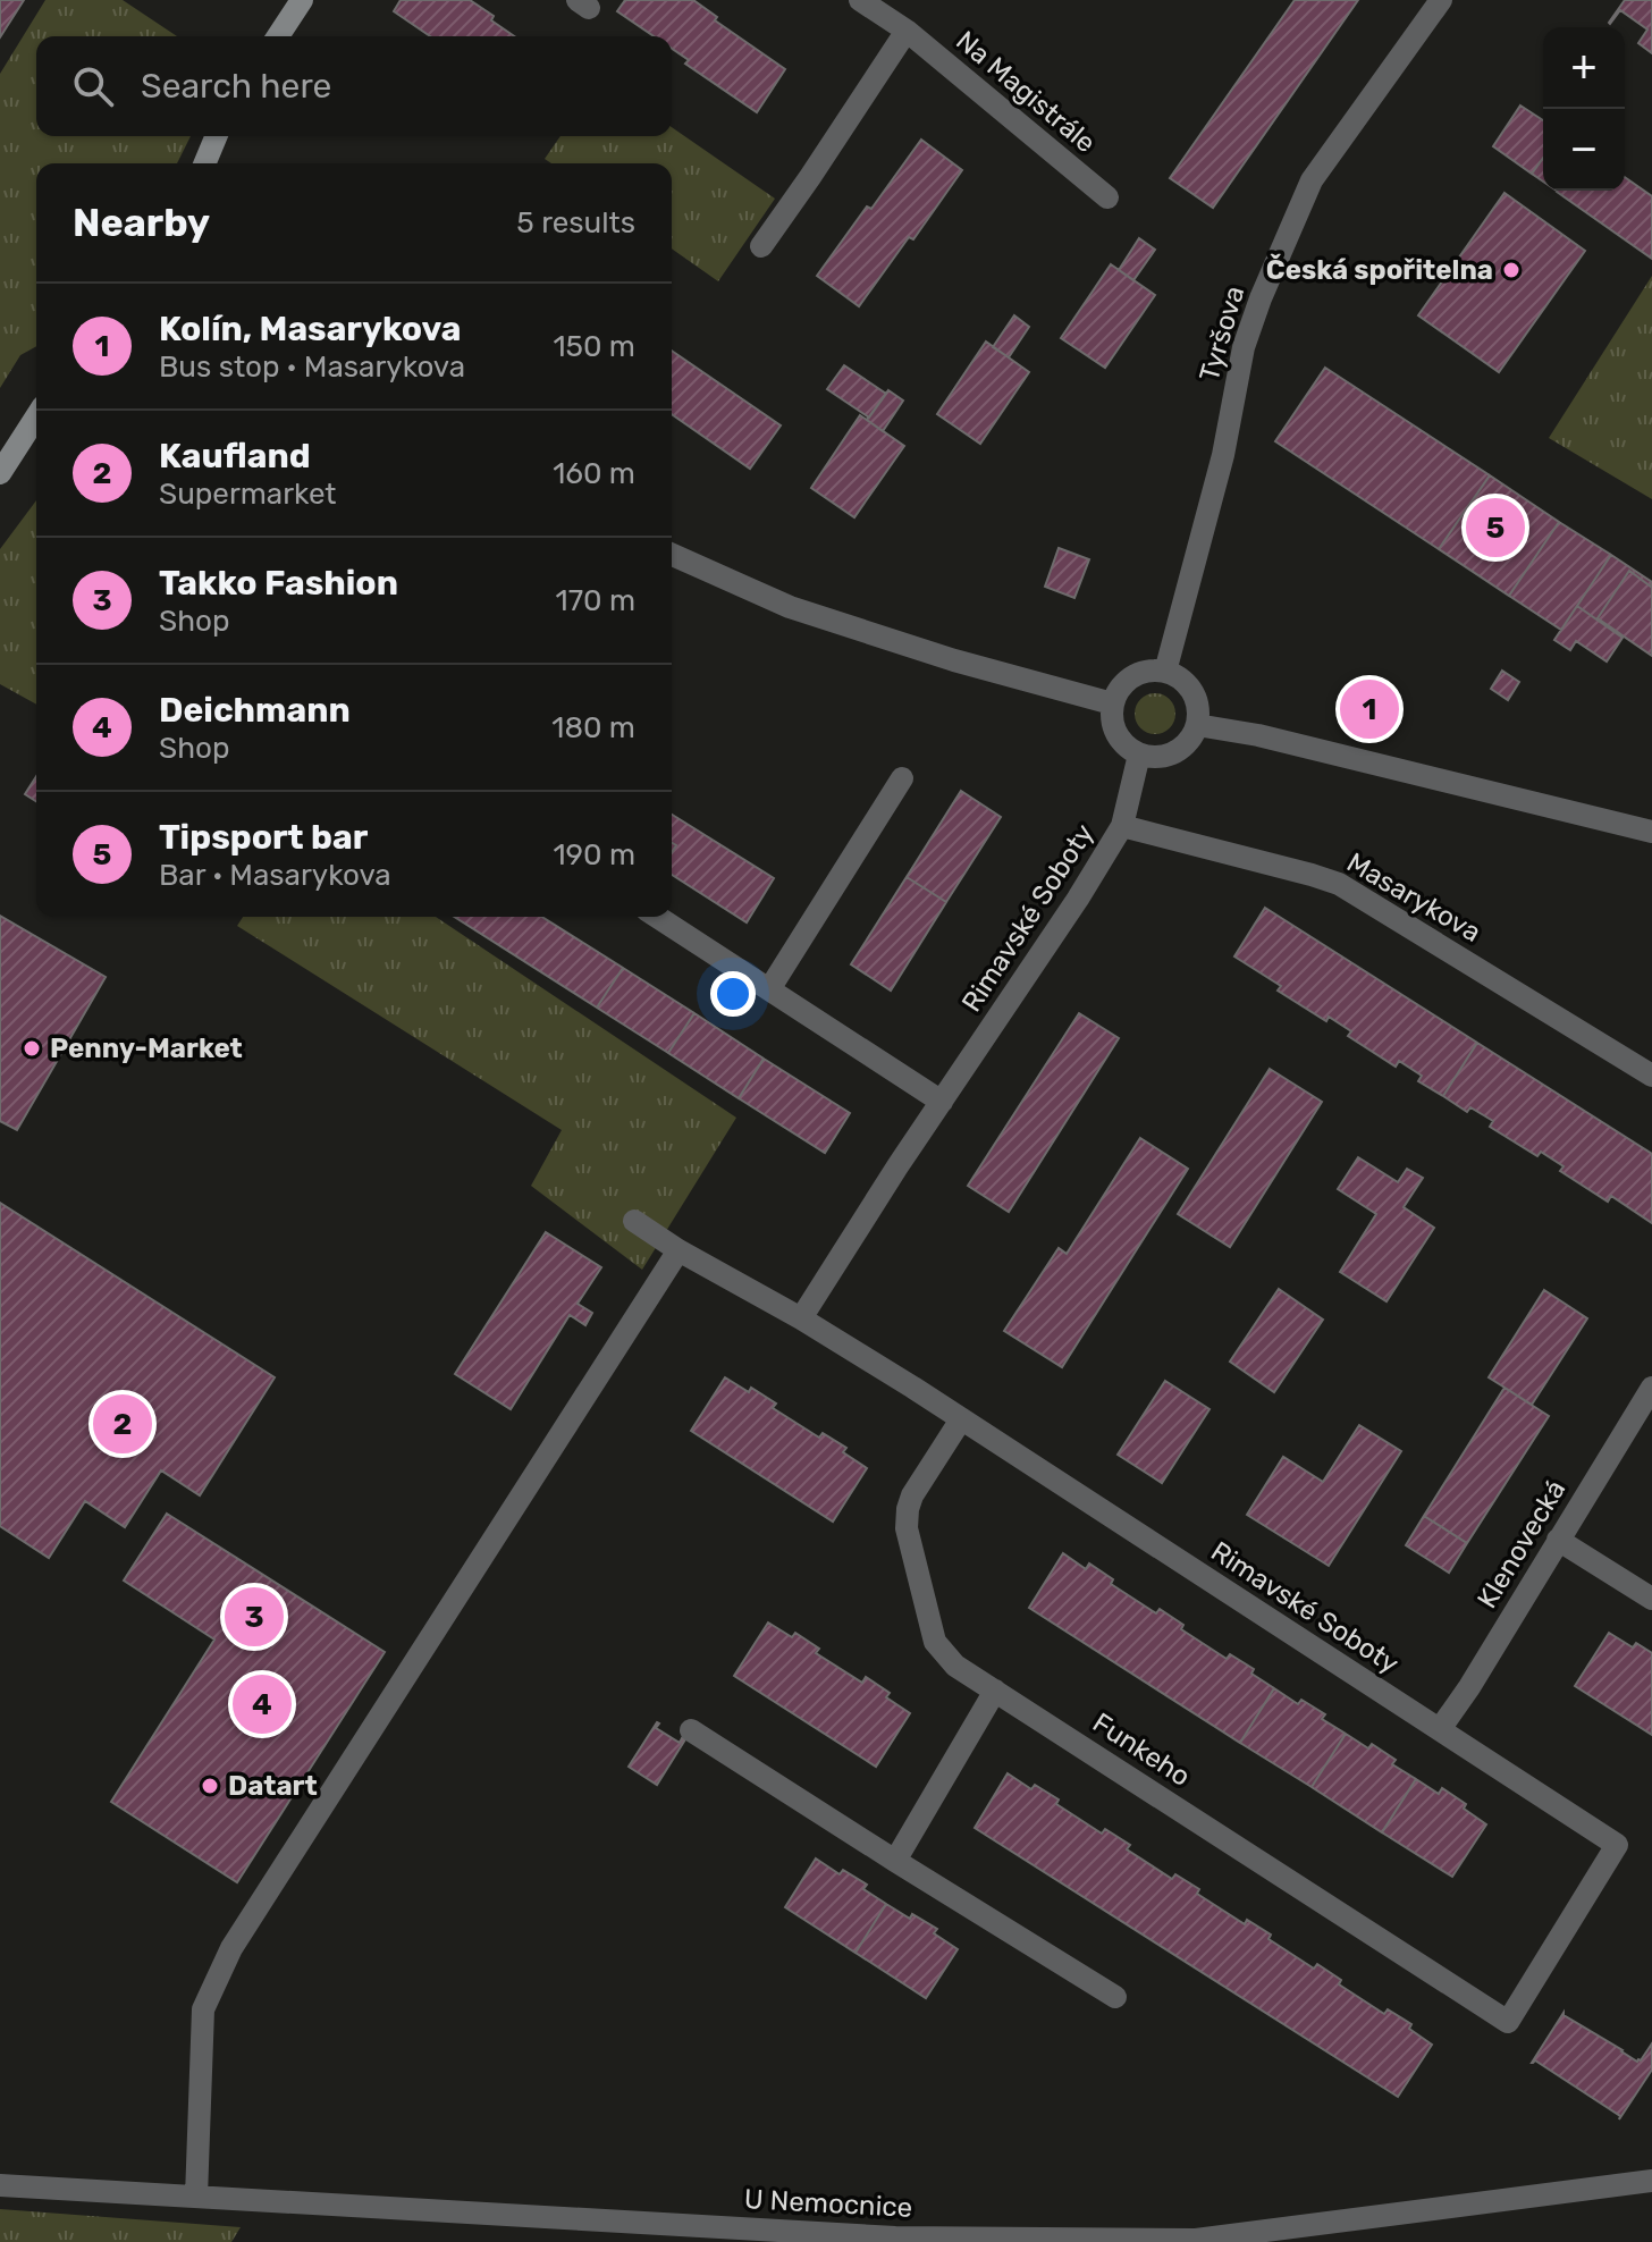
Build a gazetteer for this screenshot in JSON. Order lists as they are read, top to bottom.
{
  "streets": {
    "street": [
      "Na Magistrále",
      "Tyršova",
      "Masarykova",
      "Rimavské Soboty",
      "Klenovecká",
      "Funkeho",
      "U Nemocnice"
    ]
  },
  "crossings": [
    ["Tyršova", "Rimavské Soboty"],
    ["Masarykova", "Rimavské Soboty"],
    ["Rimavské Soboty", "Klenovecká"],
    ["Rimavské Soboty", "Funkeho"]
  ],
  "places": ["Česká spořitelna", "Penny-Market", "Datart"],
  "page": {
    "map_buttons": ["+", "−"],
    "search": "Search here",
    "heading": ["Nearby", "5 results"],
    "list": [
      {
        "mark": "1",
        "name": "Kolín, Masarykova",
        "note": "Bus stop · Masarykova",
        "value": "150 m"
      },
      {
        "mark": "2",
        "name": "Kaufland",
        "note": "Supermarket",
        "value": "160 m"
      },
      {
        "mark": "3",
        "name": "Takko Fashion",
        "note": "Shop",
        "value": "170 m"
      },
      {
        "mark": "4",
        "name": "Deichmann",
        "note": "Shop",
        "value": "180 m"
      },
      {
        "mark": "5",
        "name": "Tipsport bar",
        "note": "Bar · Masarykova",
        "value": "190 m"
      }
    ],
    "pins": [
      "5",
      "1",
      "2",
      "3",
      "4"
    ]
  }
}
